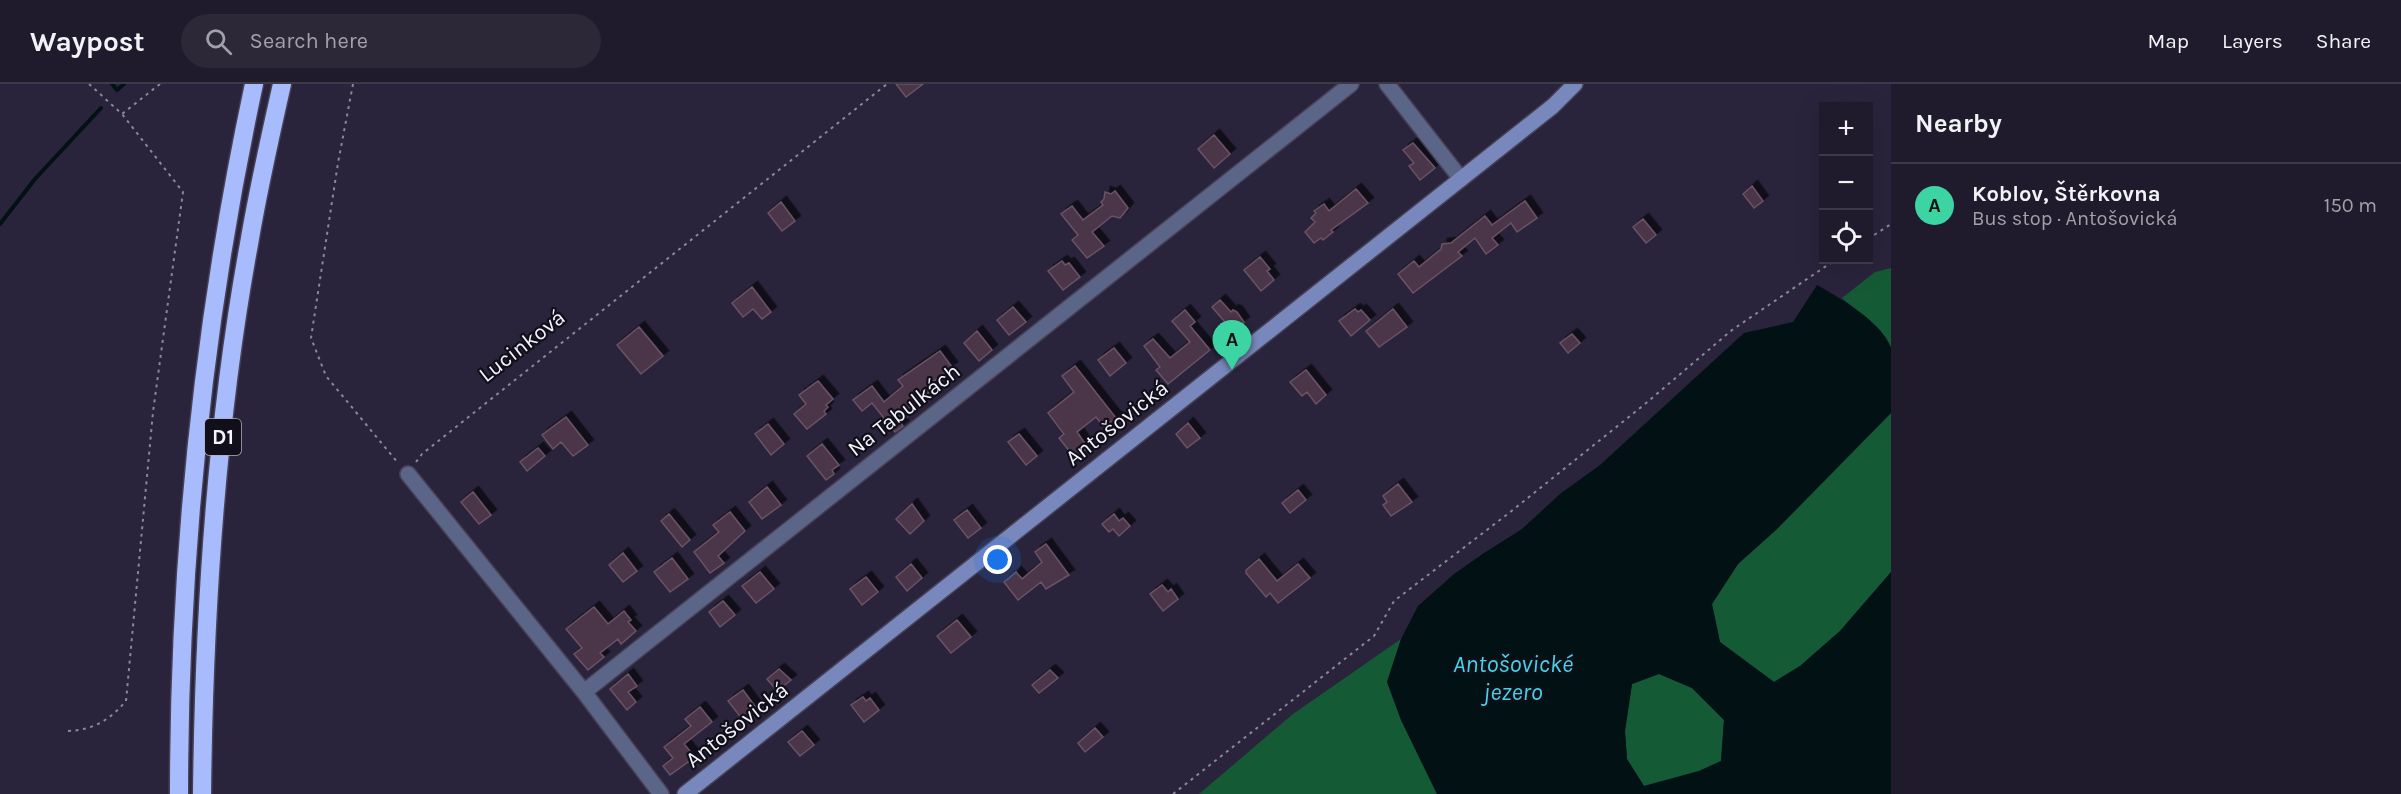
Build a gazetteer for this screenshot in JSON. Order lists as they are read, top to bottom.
{
  "streets": {
    "highway": ["D1"],
    "street": ["Na Tabulkách", "Antošovická"],
    "path": ["Lucinková"]
  },
  "water": ["Antošovické jezero"],
  "page": {
    "header": "Waypost",
    "search": "Search here",
    "nav": ["Map", "Layers", "Share"],
    "heading": "Nearby",
    "map_buttons": ["+", "−"],
    "list": [
      {
        "mark": "A",
        "name": "Koblov, Štěrkovna",
        "note": "Bus stop · Antošovická",
        "value": "150 m"
      }
    ],
    "pins": "A"
  }
}
